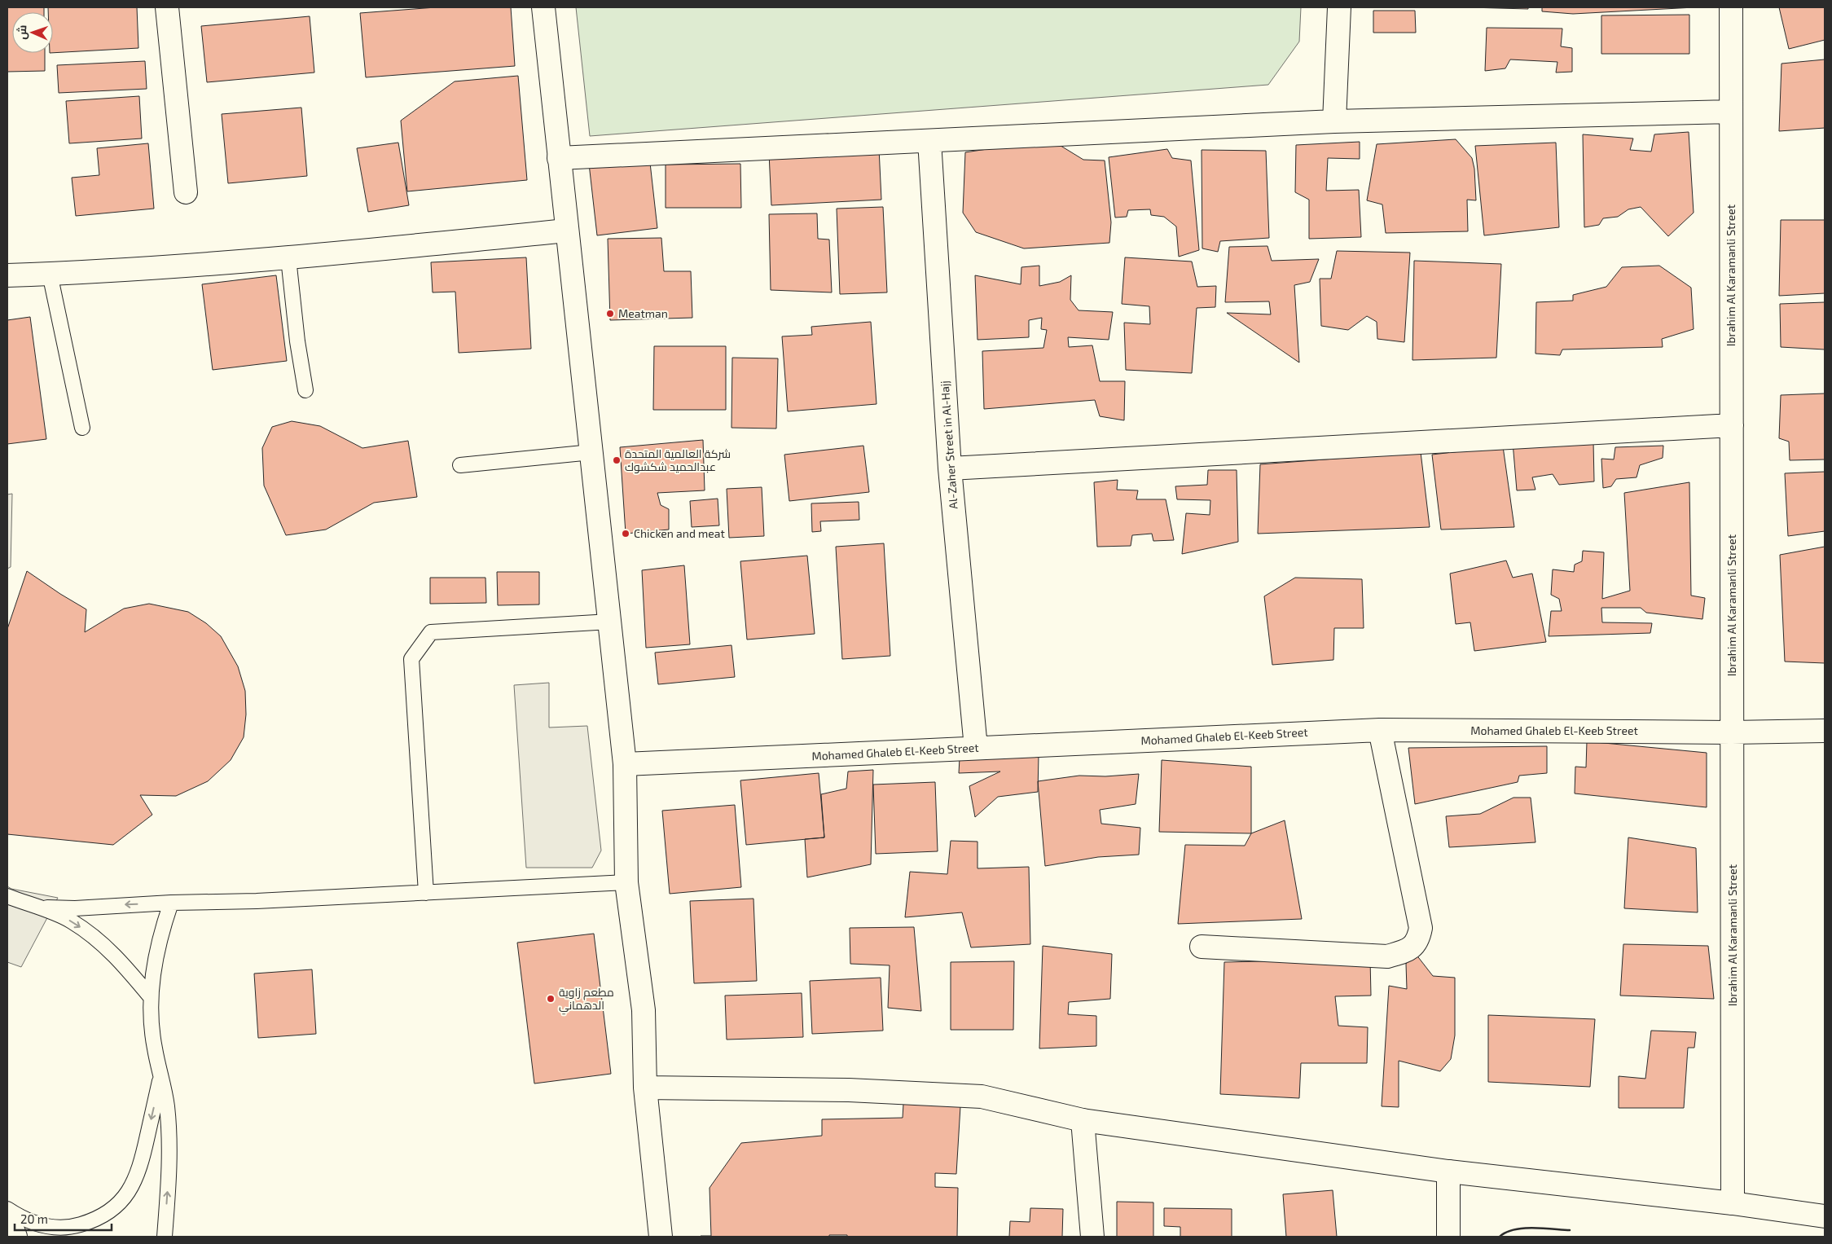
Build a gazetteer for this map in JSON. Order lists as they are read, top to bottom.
{
  "streets": {
    "street": ["Ibrahim Al Karamanli Street", "Al-Zaher Street in Al-Hajj", "Mohamed Ghaleb El-Keeb Street"]
  },
  "crossings": [
    ["Ibrahim Al Karamanli Street", "Mohamed Ghaleb El-Keeb Street"],
    ["Al-Zaher Street in Al-Hajj", "Mohamed Ghaleb El-Keeb Street"]
  ],
  "places": [
    "Meatman",
    "شركة العالمية المتحدة عبدالحميد شكشوك",
    "Chicken and meat",
    "مطعم زاوية الدهماني"
  ],
  "scale_bar": "20 m",
  "north": "left"
}
